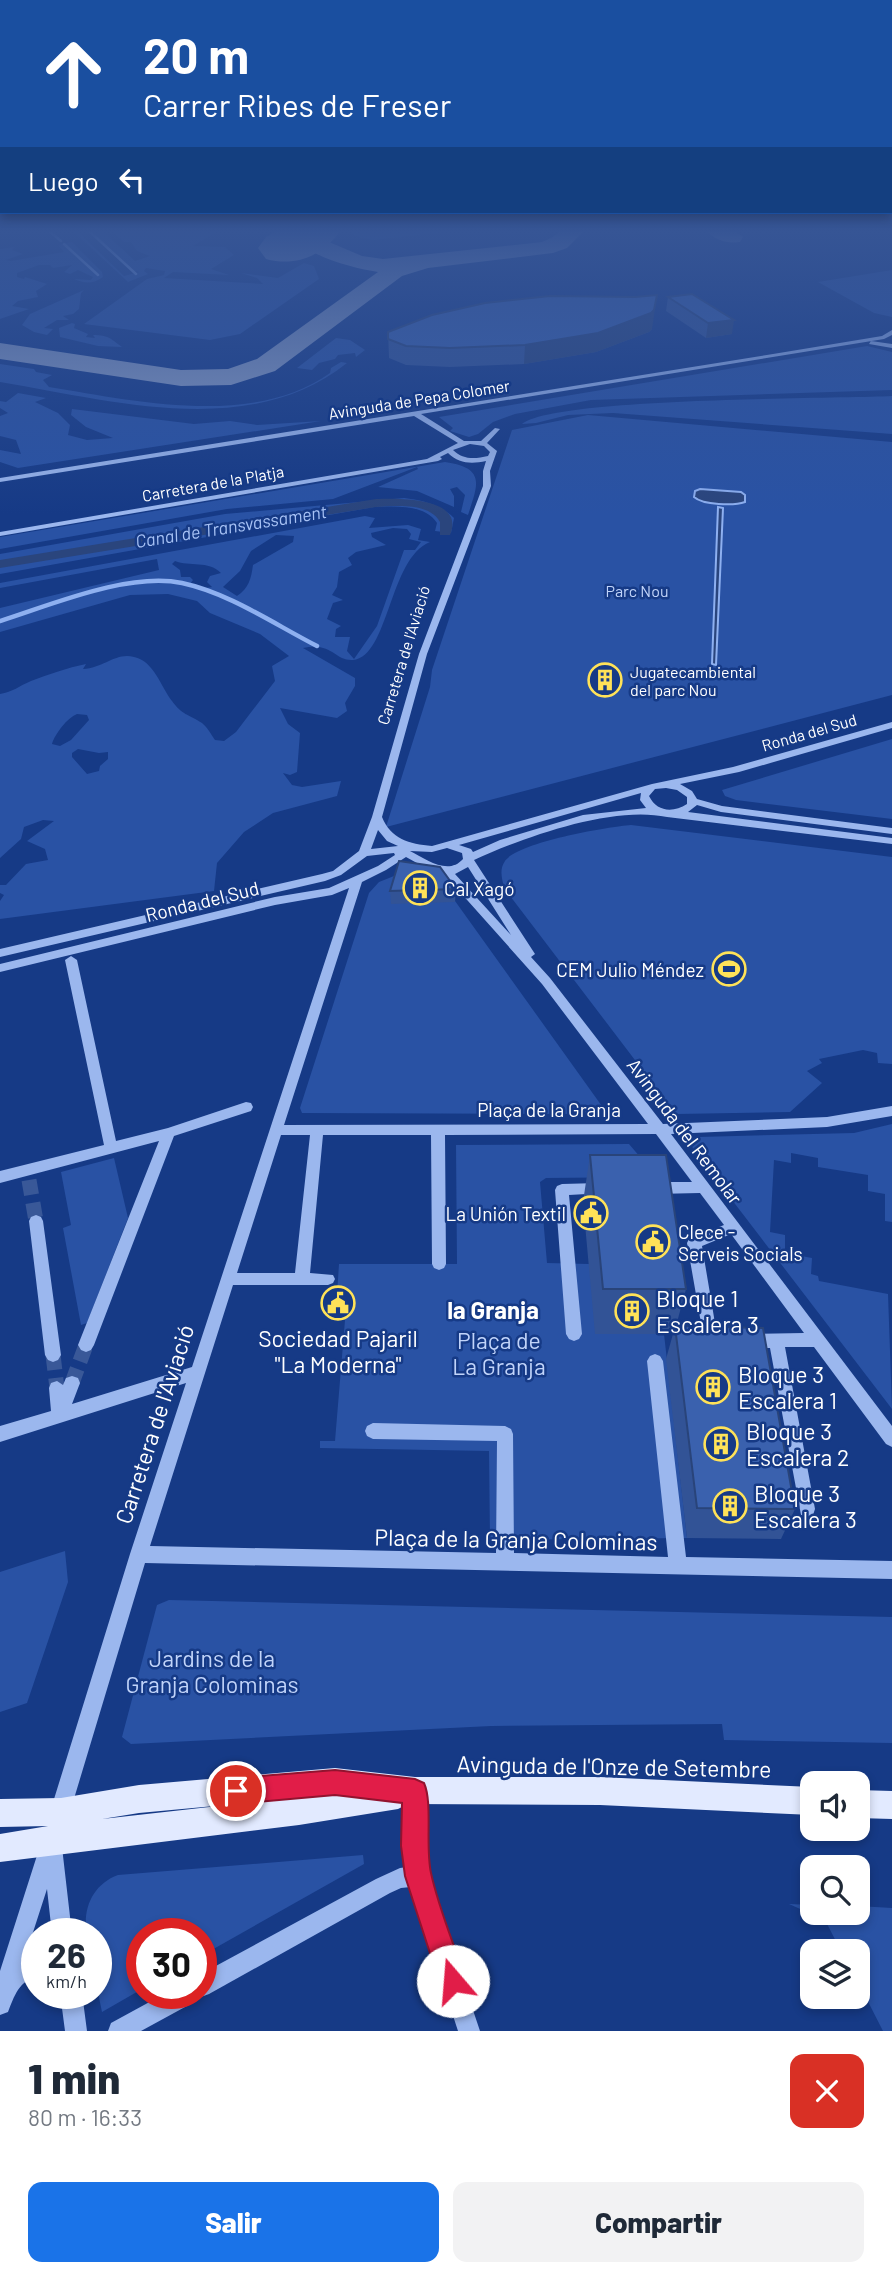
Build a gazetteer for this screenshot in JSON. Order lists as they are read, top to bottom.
{
  "streets": {
    "main road": ["Avinguda de l'Onze de Setembre"],
    "street": [
      "Avinguda de Pepa Colomer",
      "Carretera de la Platja",
      "Carretera de l'Aviació",
      "Ronda del Sud",
      "Plaça de la Granja",
      "Avinguda del Remolar",
      "Plaça de la Granja Colominas"
    ]
  },
  "crossings": [
    ["Carretera de la Platja", "Carretera de l'Aviació"],
    ["Carretera de l'Aviació", "Ronda del Sud"],
    ["Carretera de l'Aviació", "Plaça de la Granja"],
    ["Carretera de l'Aviació", "Plaça de la Granja Colominas"],
    ["Carretera de l'Aviació", "Avinguda de l'Onze de Setembre"],
    ["Plaça de la Granja", "Avinguda del Remolar"]
  ],
  "districts": ["la Granja"],
  "water": ["Canal de Transvassament"],
  "parks": ["Parc Nou", "Plaça de La Granja", "Jardins de la Granja Colominas"],
  "places": {
    "building": [
      "Jugatecambiental del parc Nou",
      "Cal Xagó",
      "Bloque 1 Escalera 3",
      "Bloque 3 Escalera 1",
      "Bloque 3 Escalera 2",
      "Bloque 3 Escalera 3"
    ],
    "sports": ["CEM Julio Méndez"],
    "public building": ["La Unión Textil", "Clece - Serveis Socials", "Sociedad Pajaril \"La Moderna\""]
  },
  "page": {
    "turn": ["20 m", "Carrer Ribes de Freser"],
    "then": "Luego",
    "speed": "26 km/h",
    "limit": "30",
    "heading": ["1 min", "80 m · 16:33"],
    "buttons": ["Salir", "Compartir"]
  }
}
